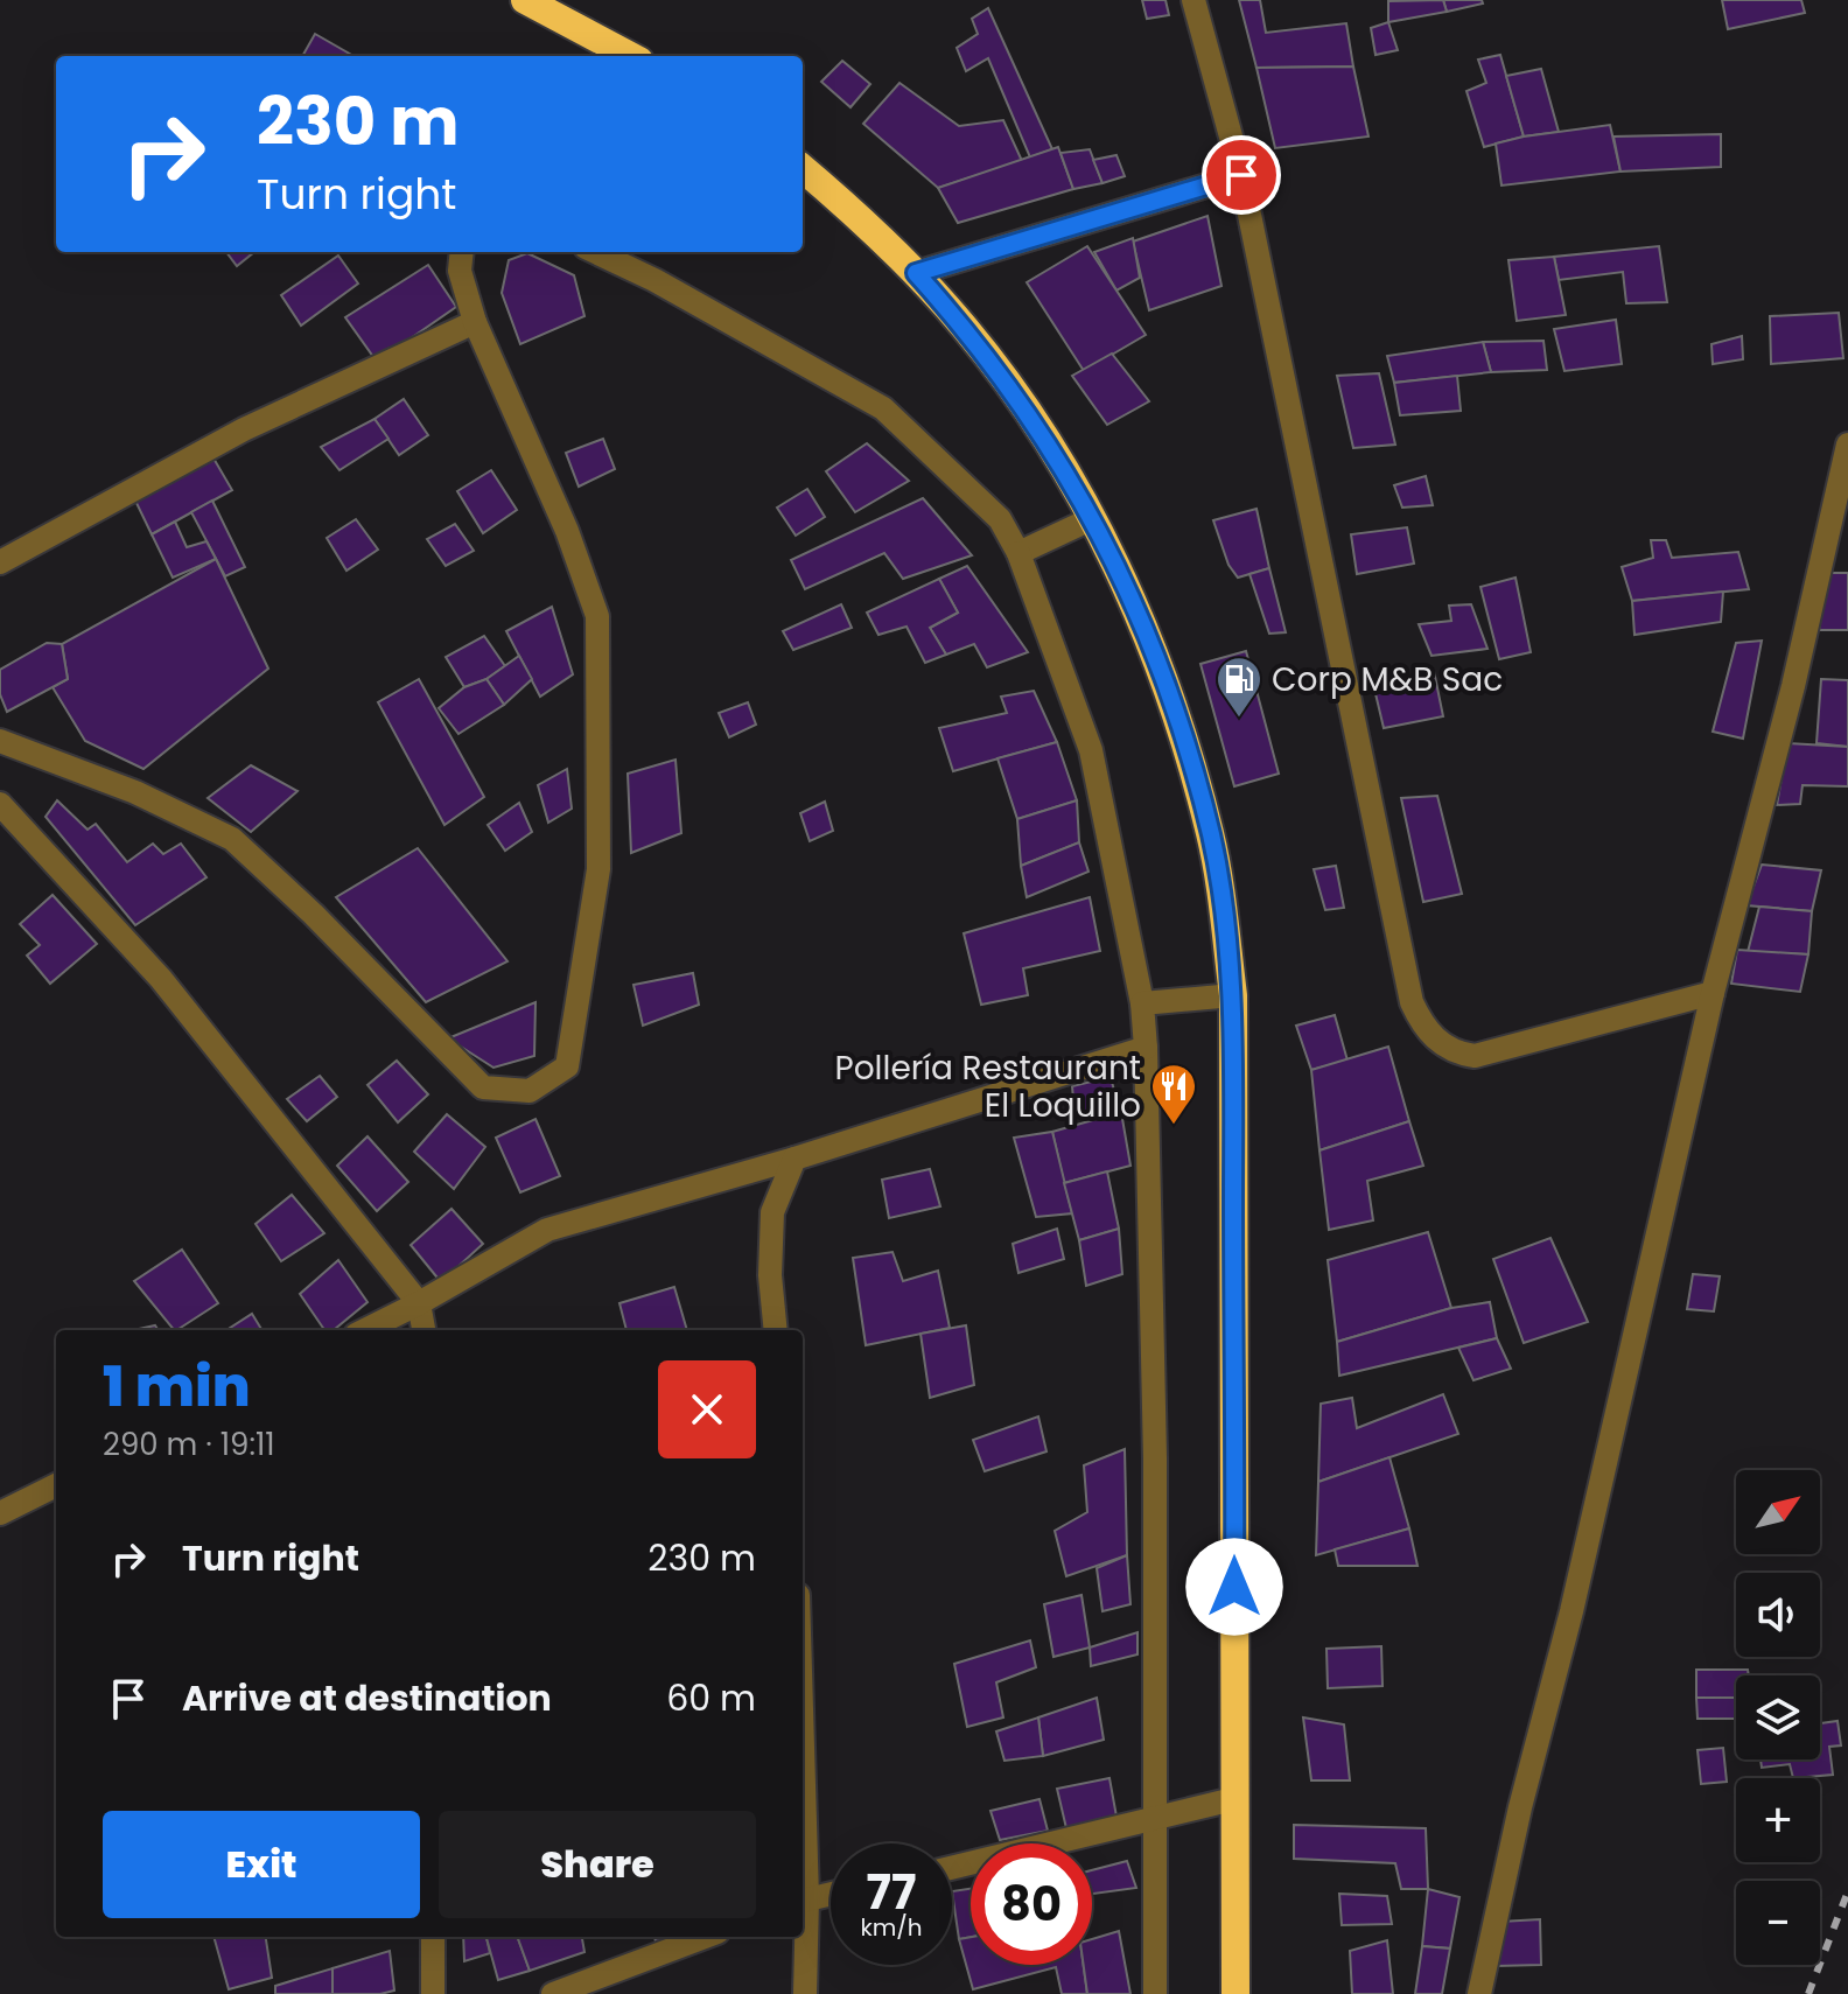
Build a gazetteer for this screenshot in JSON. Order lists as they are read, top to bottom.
{
  "places": {
    "fuel station": ["Corp M&B Sac"],
    "restaurant": ["Pollería Restaurant El Loquillo"]
  },
  "north": "top right",
  "page": {
    "turn": ["230 m", "Turn right"],
    "heading": ["1 min", "290 m · 19:11"],
    "map_buttons": ["+", "−"],
    "list": [
      {
        "name": "Turn right",
        "value": "230 m"
      },
      {
        "name": "Arrive at destination",
        "value": "60 m"
      }
    ],
    "buttons": ["Exit", "Share"],
    "speed": "77 km/h",
    "limit": "80"
  }
}
